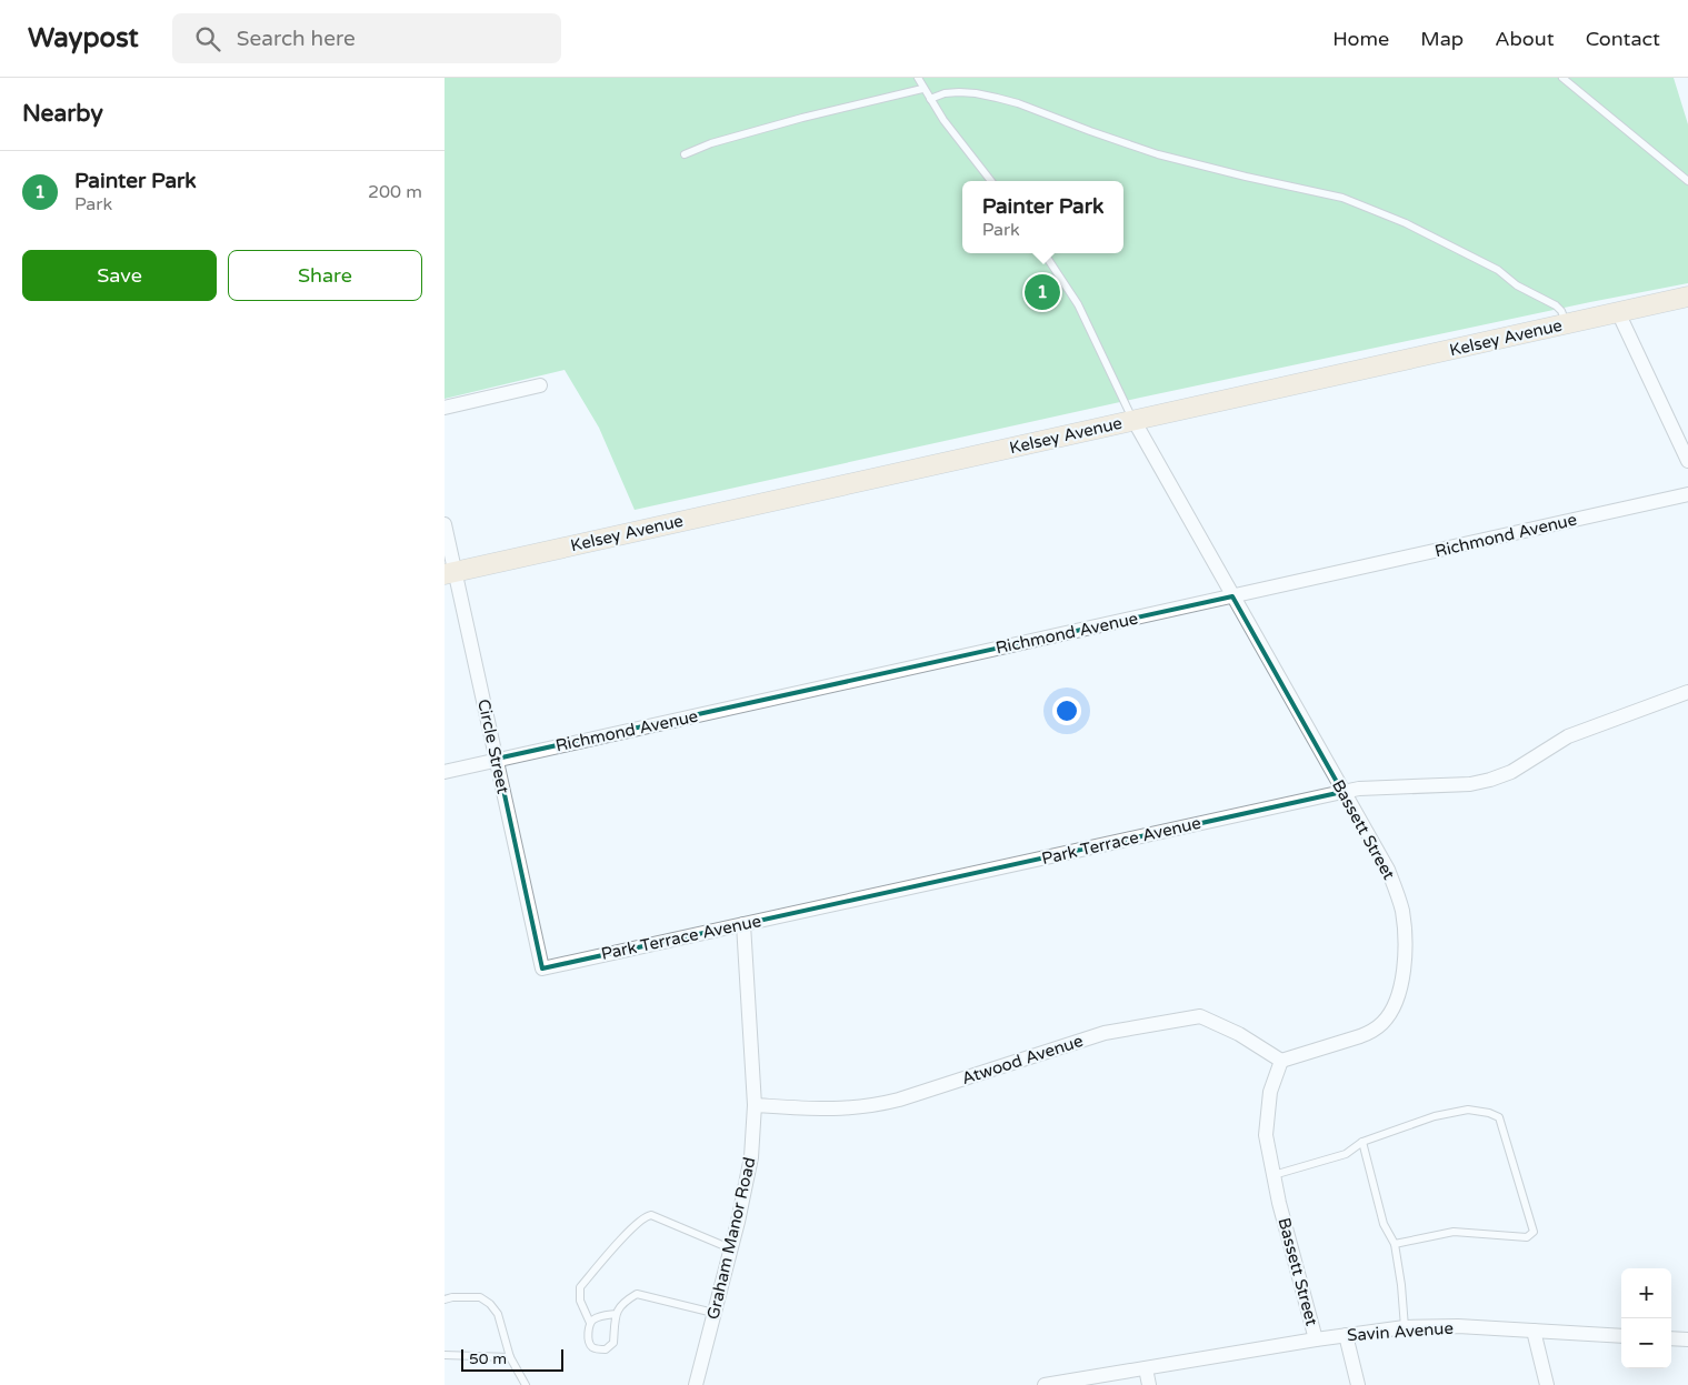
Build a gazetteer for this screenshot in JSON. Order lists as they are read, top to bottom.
{
  "streets": {
    "street": [
      "Kelsey Avenue",
      "Richmond Avenue",
      "Circle Street",
      "Bassett Street",
      "Park Terrace Avenue",
      "Atwood Avenue",
      "Graham Manor Road",
      "Savin Avenue"
    ]
  },
  "crossings": [
    ["Kelsey Avenue", "Circle Street"],
    ["Kelsey Avenue", "Bassett Street"],
    ["Richmond Avenue", "Circle Street"],
    ["Richmond Avenue", "Bassett Street"],
    ["Circle Street", "Park Terrace Avenue"],
    ["Bassett Street", "Park Terrace Avenue"],
    ["Bassett Street", "Atwood Avenue"],
    ["Bassett Street", "Savin Avenue"],
    ["Park Terrace Avenue", "Graham Manor Road"],
    ["Atwood Avenue", "Graham Manor Road"]
  ],
  "scale_bar": "50 m",
  "page": {
    "header": "Waypost",
    "search": "Search here",
    "nav": [
      "Home",
      "Map",
      "About",
      "Contact"
    ],
    "heading": "Nearby",
    "list": [
      {
        "mark": "1",
        "name": "Painter Park",
        "note": "Park",
        "value": "200 m"
      }
    ],
    "popup": ["Painter Park", "Park"],
    "buttons": ["Save", "Share"],
    "pins": "1",
    "map_buttons": ["+", "−"],
    "scale": "50 m"
  }
}
